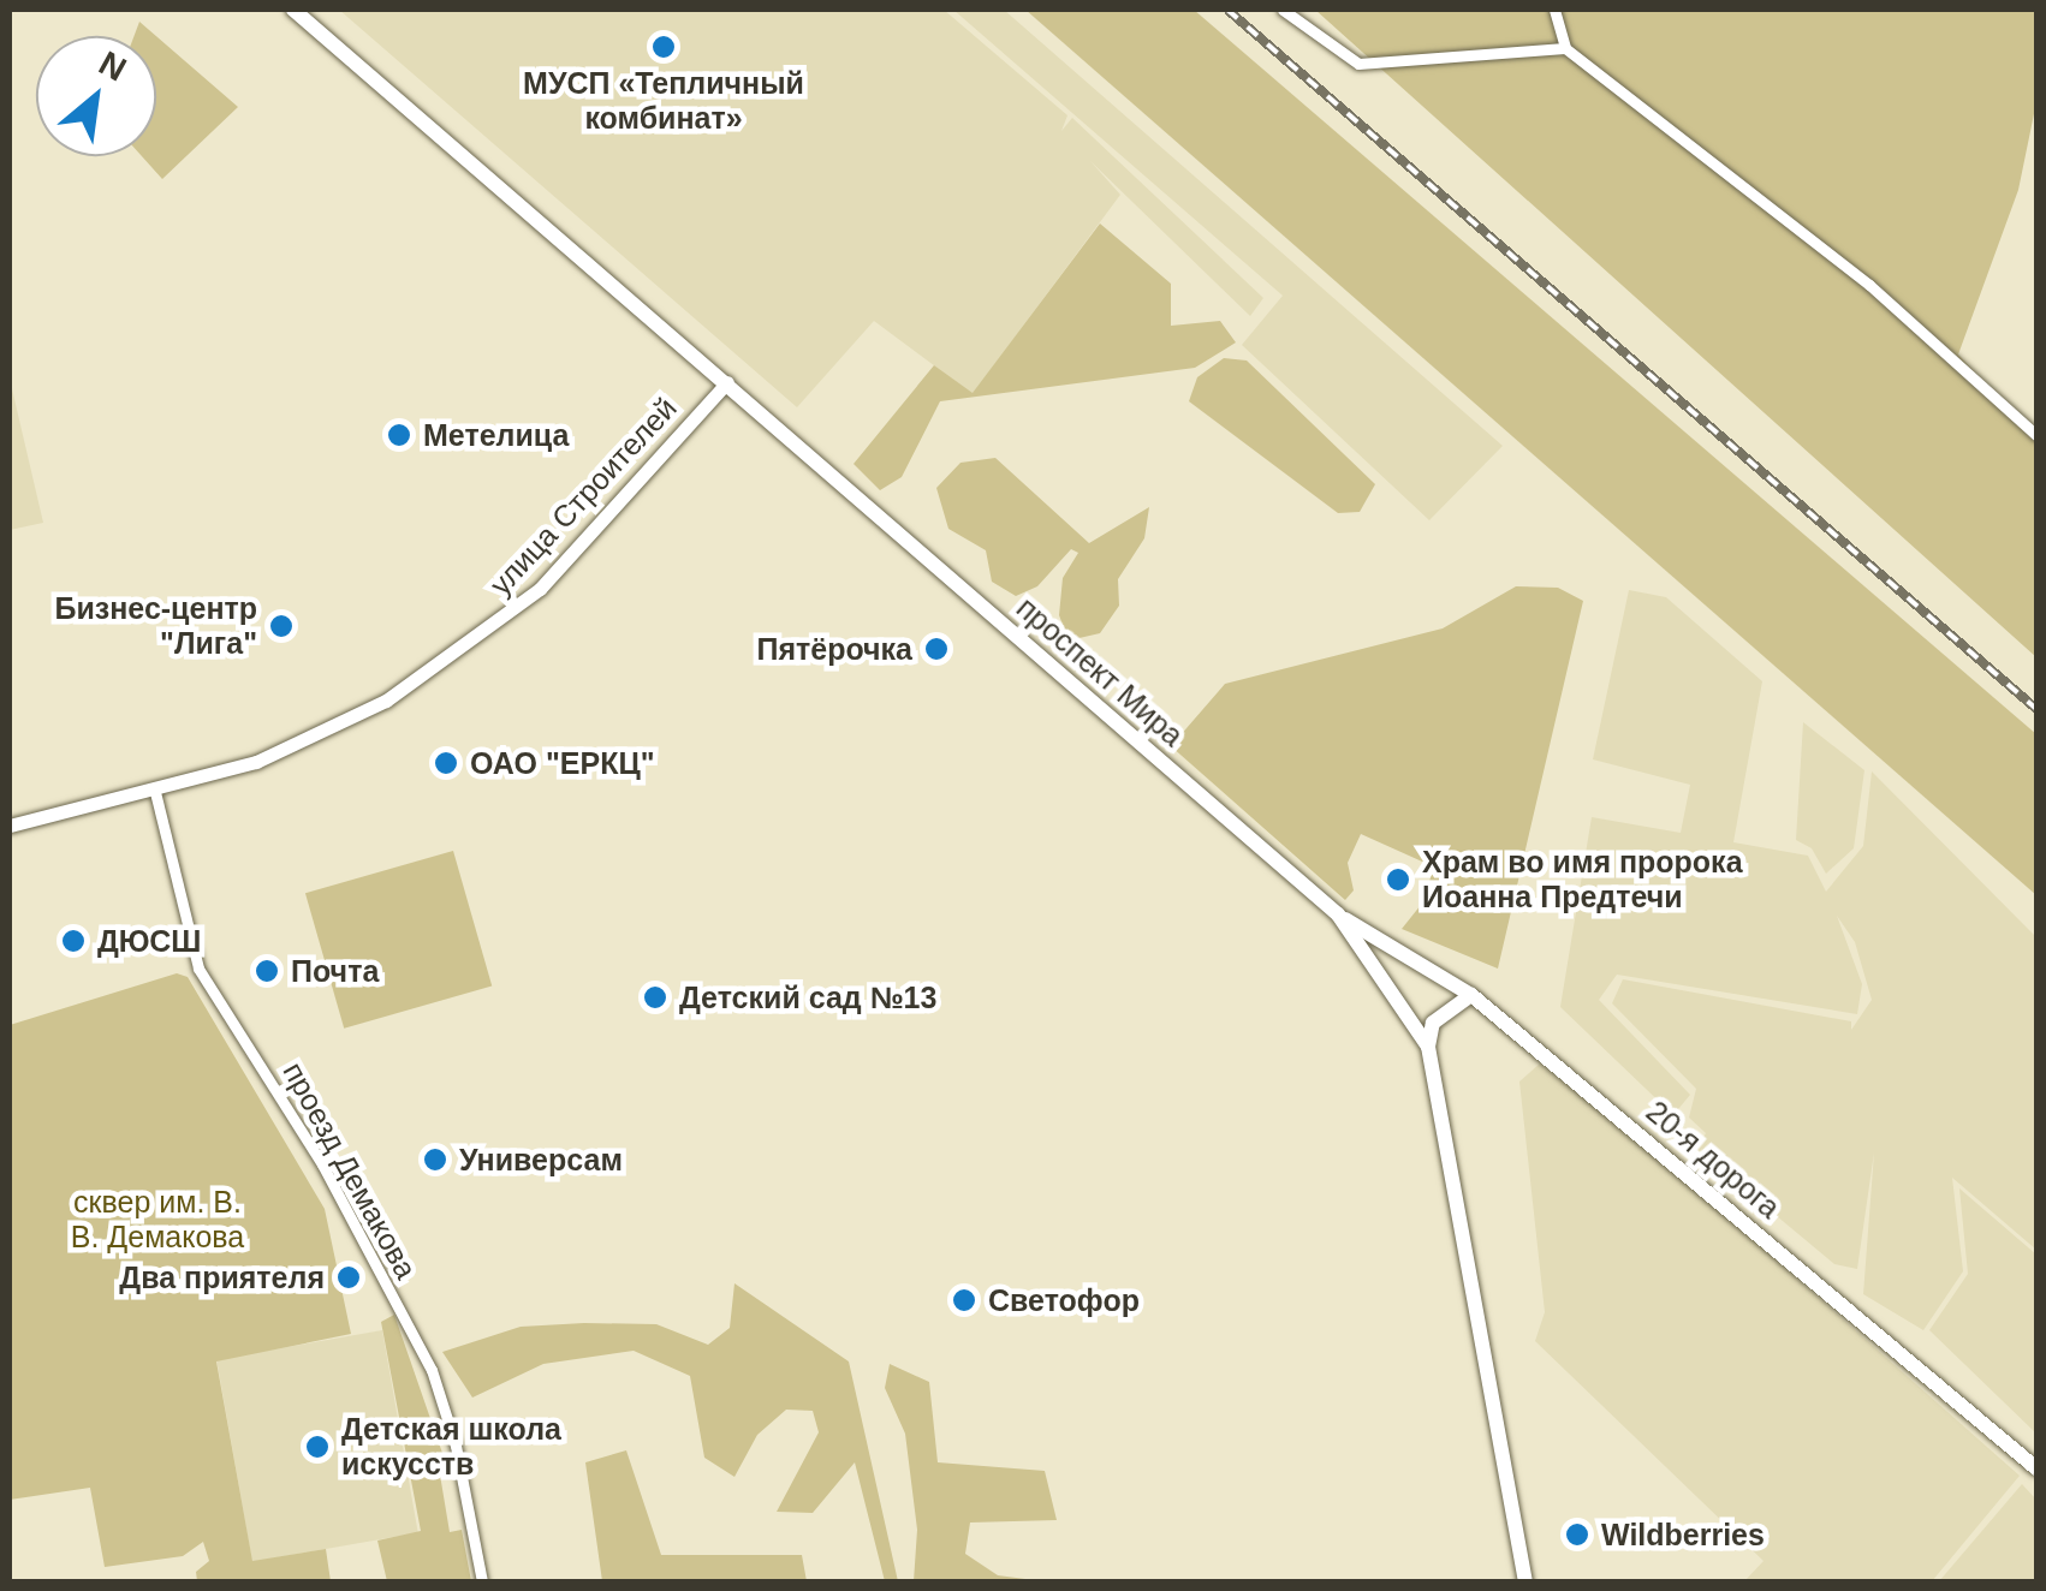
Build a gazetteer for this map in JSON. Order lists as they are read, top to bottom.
{
  "streets": {
    "main road": ["проспект Мира", "20-я дорога"],
    "street": ["улица Строителей", "проезд Демакова"]
  },
  "crossings": [
    ["улица Строителей", "проспект Мира"],
    ["улица Строителей", "проезд Демакова"],
    ["проспект Мира", "20-я дорога"]
  ],
  "parks": ["сквер им. В. В. Демакова"],
  "places": [
    "МУСП «Тепличный комбинат»",
    "Метелица",
    "Бизнес-центр \"Лига\"",
    "Пятёрочка",
    "ОАО \"ЕРКЦ\"",
    "Храм во имя пророка Иоанна Предтечи",
    "ДЮСШ",
    "Почта",
    "Детский сад №13",
    "Универсам",
    "Два приятеля",
    "Светофор",
    "Детская школа искусств",
    "Wildberries"
  ],
  "north": "top right"
}
